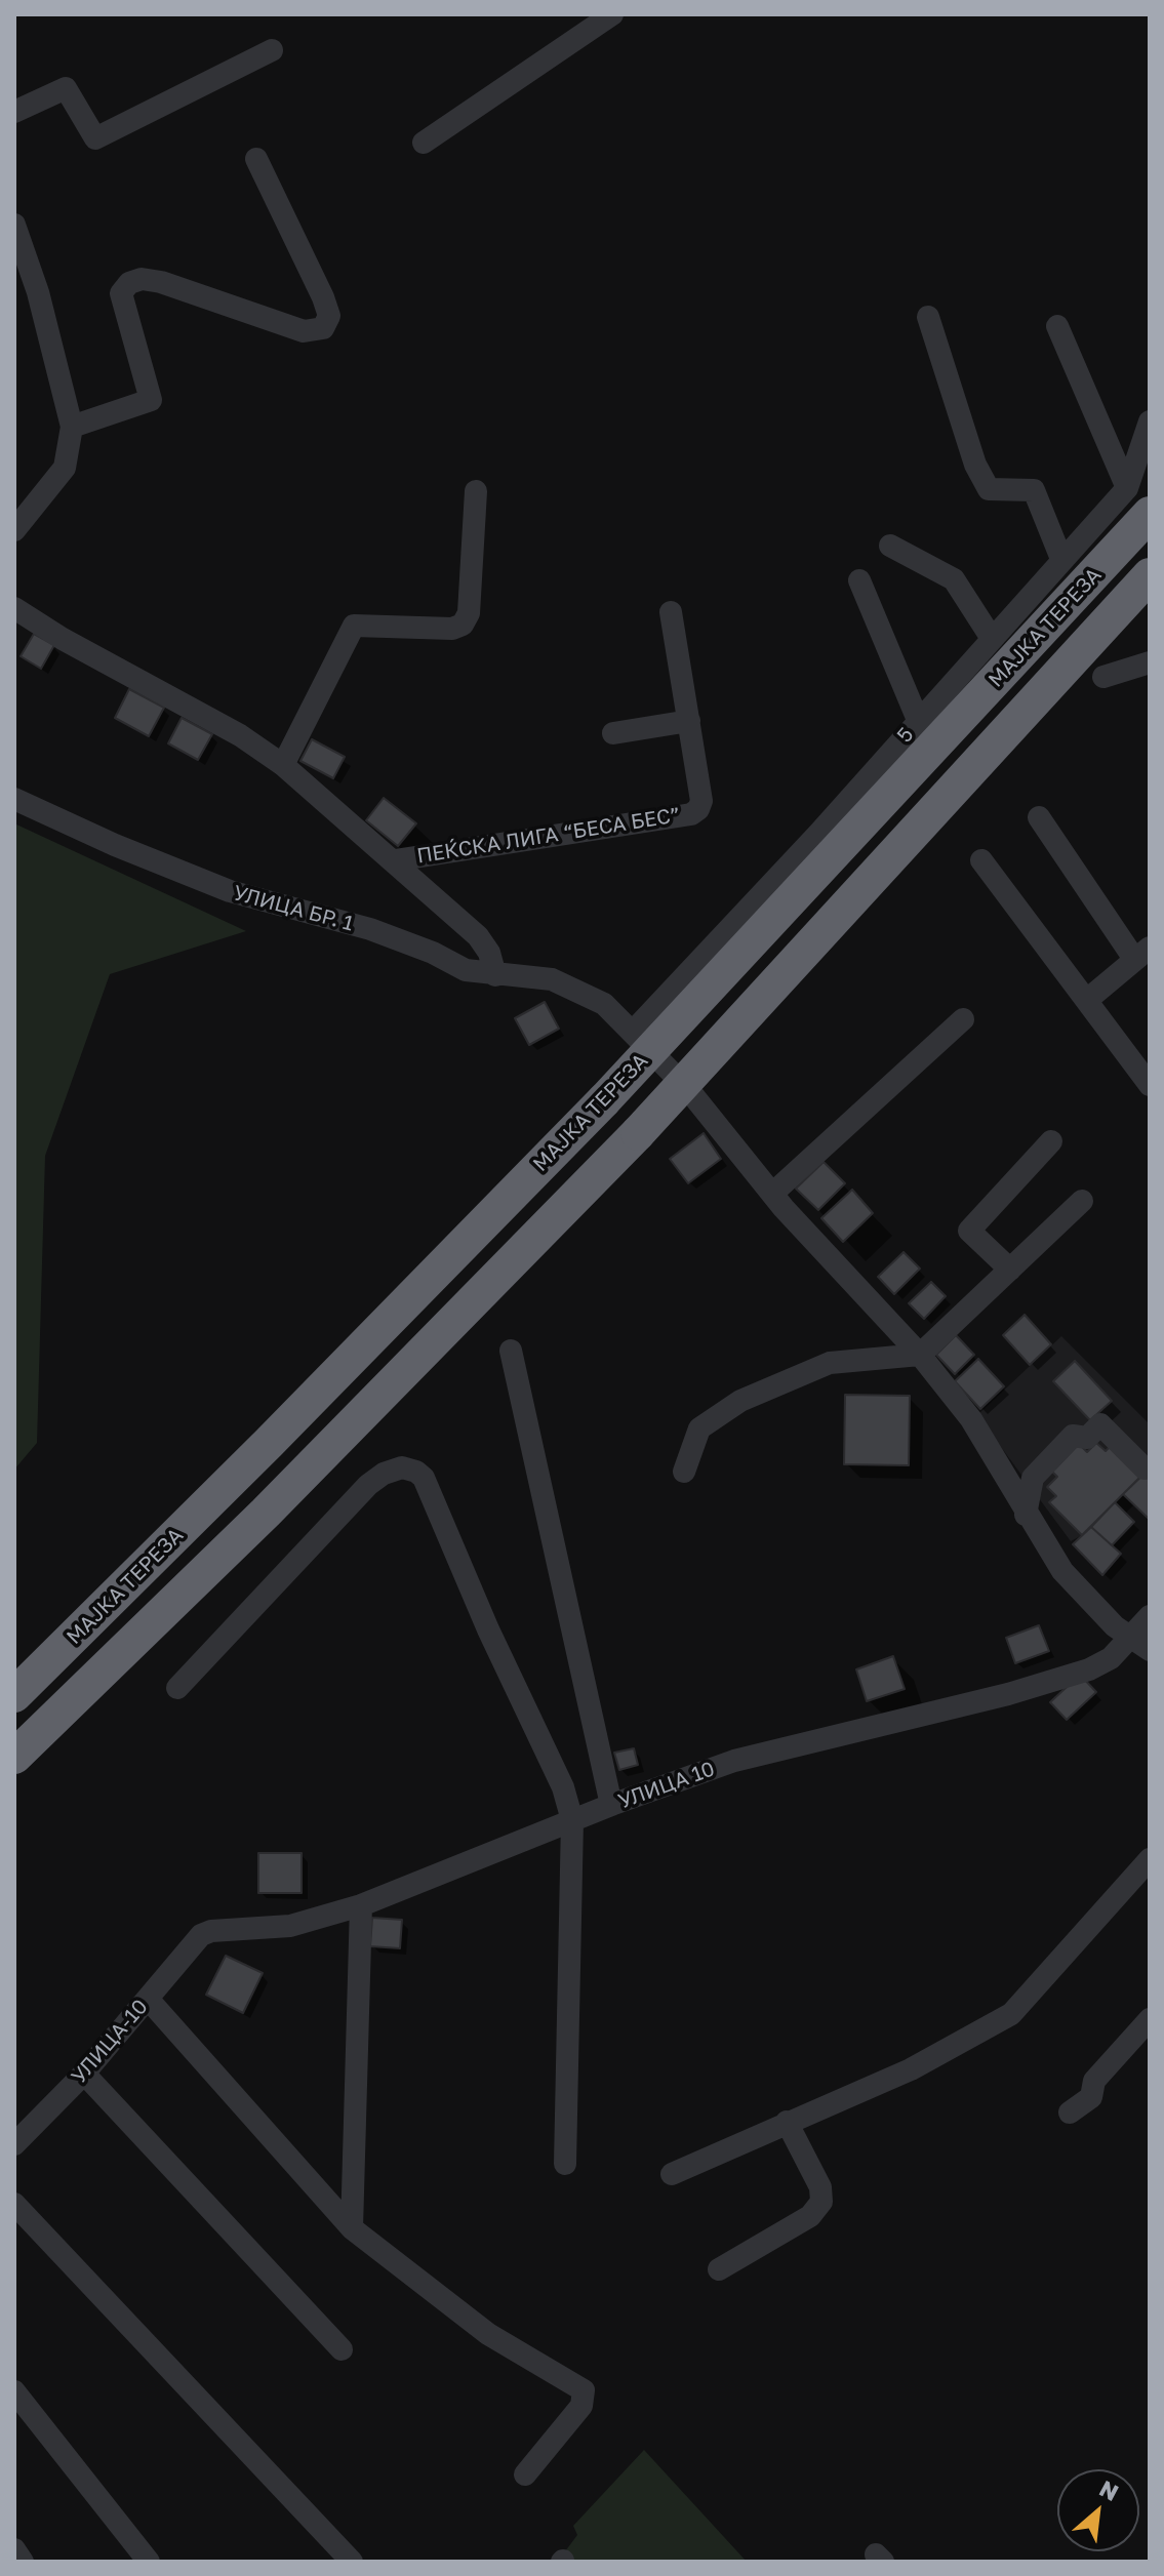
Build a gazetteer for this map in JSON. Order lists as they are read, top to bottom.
{
  "streets": {
    "highway": ["МАЈКА ТЕРЕЗА"],
    "street": [
      "5",
      "ПЕЌСКА ЛИГА “БЕСА БЕС”",
      "УЛИЦА БР. 1",
      "УЛИЦА 10",
      "УЛИЦА-10"
    ]
  },
  "crossings": [
    ["МАЈКА ТЕРЕЗА", "5"],
    ["5", "УЛИЦА БР. 1"],
    ["ПЕЌСКА ЛИГА “БЕСА БЕС”", "УЛИЦА БР. 1"],
    ["УЛИЦА БР. 1", "УЛИЦА 10"],
    ["УЛИЦА 10", "УЛИЦА-10"]
  ],
  "north": "top right"
}
